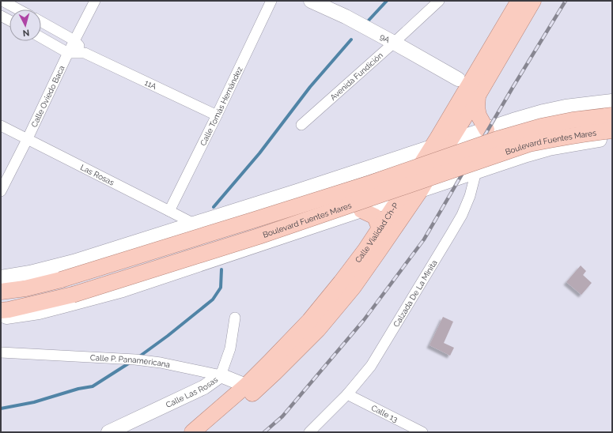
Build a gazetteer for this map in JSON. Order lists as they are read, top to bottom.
{
  "streets": {
    "main road": ["Boulevard Fuentes Mares", "Calle Vialidad Ch-P"],
    "street": [
      "9A",
      "Avenida Fundición",
      "11A",
      "Calle Oviedo Baca",
      "Calle Tomás Hernández",
      "Las Rosas",
      "Calzada De La Minita",
      "Calle P. Panamericana",
      "Calle Las Rosas",
      "Calle 13"
    ]
  },
  "crossings": [
    ["9A", "Avenida Fundición"],
    ["11A", "Calle Oviedo Baca"],
    ["11A", "Calle Tomás Hernández"],
    ["Calle Oviedo Baca", "Las Rosas"],
    ["Calle Tomás Hernández", "Las Rosas"],
    ["Calle Vialidad Ch-P", "Calle P. Panamericana"],
    ["Calzada De La Minita", "Calle 13"],
    ["Calle P. Panamericana", "Calle Las Rosas"]
  ],
  "north": "bottom"
}
